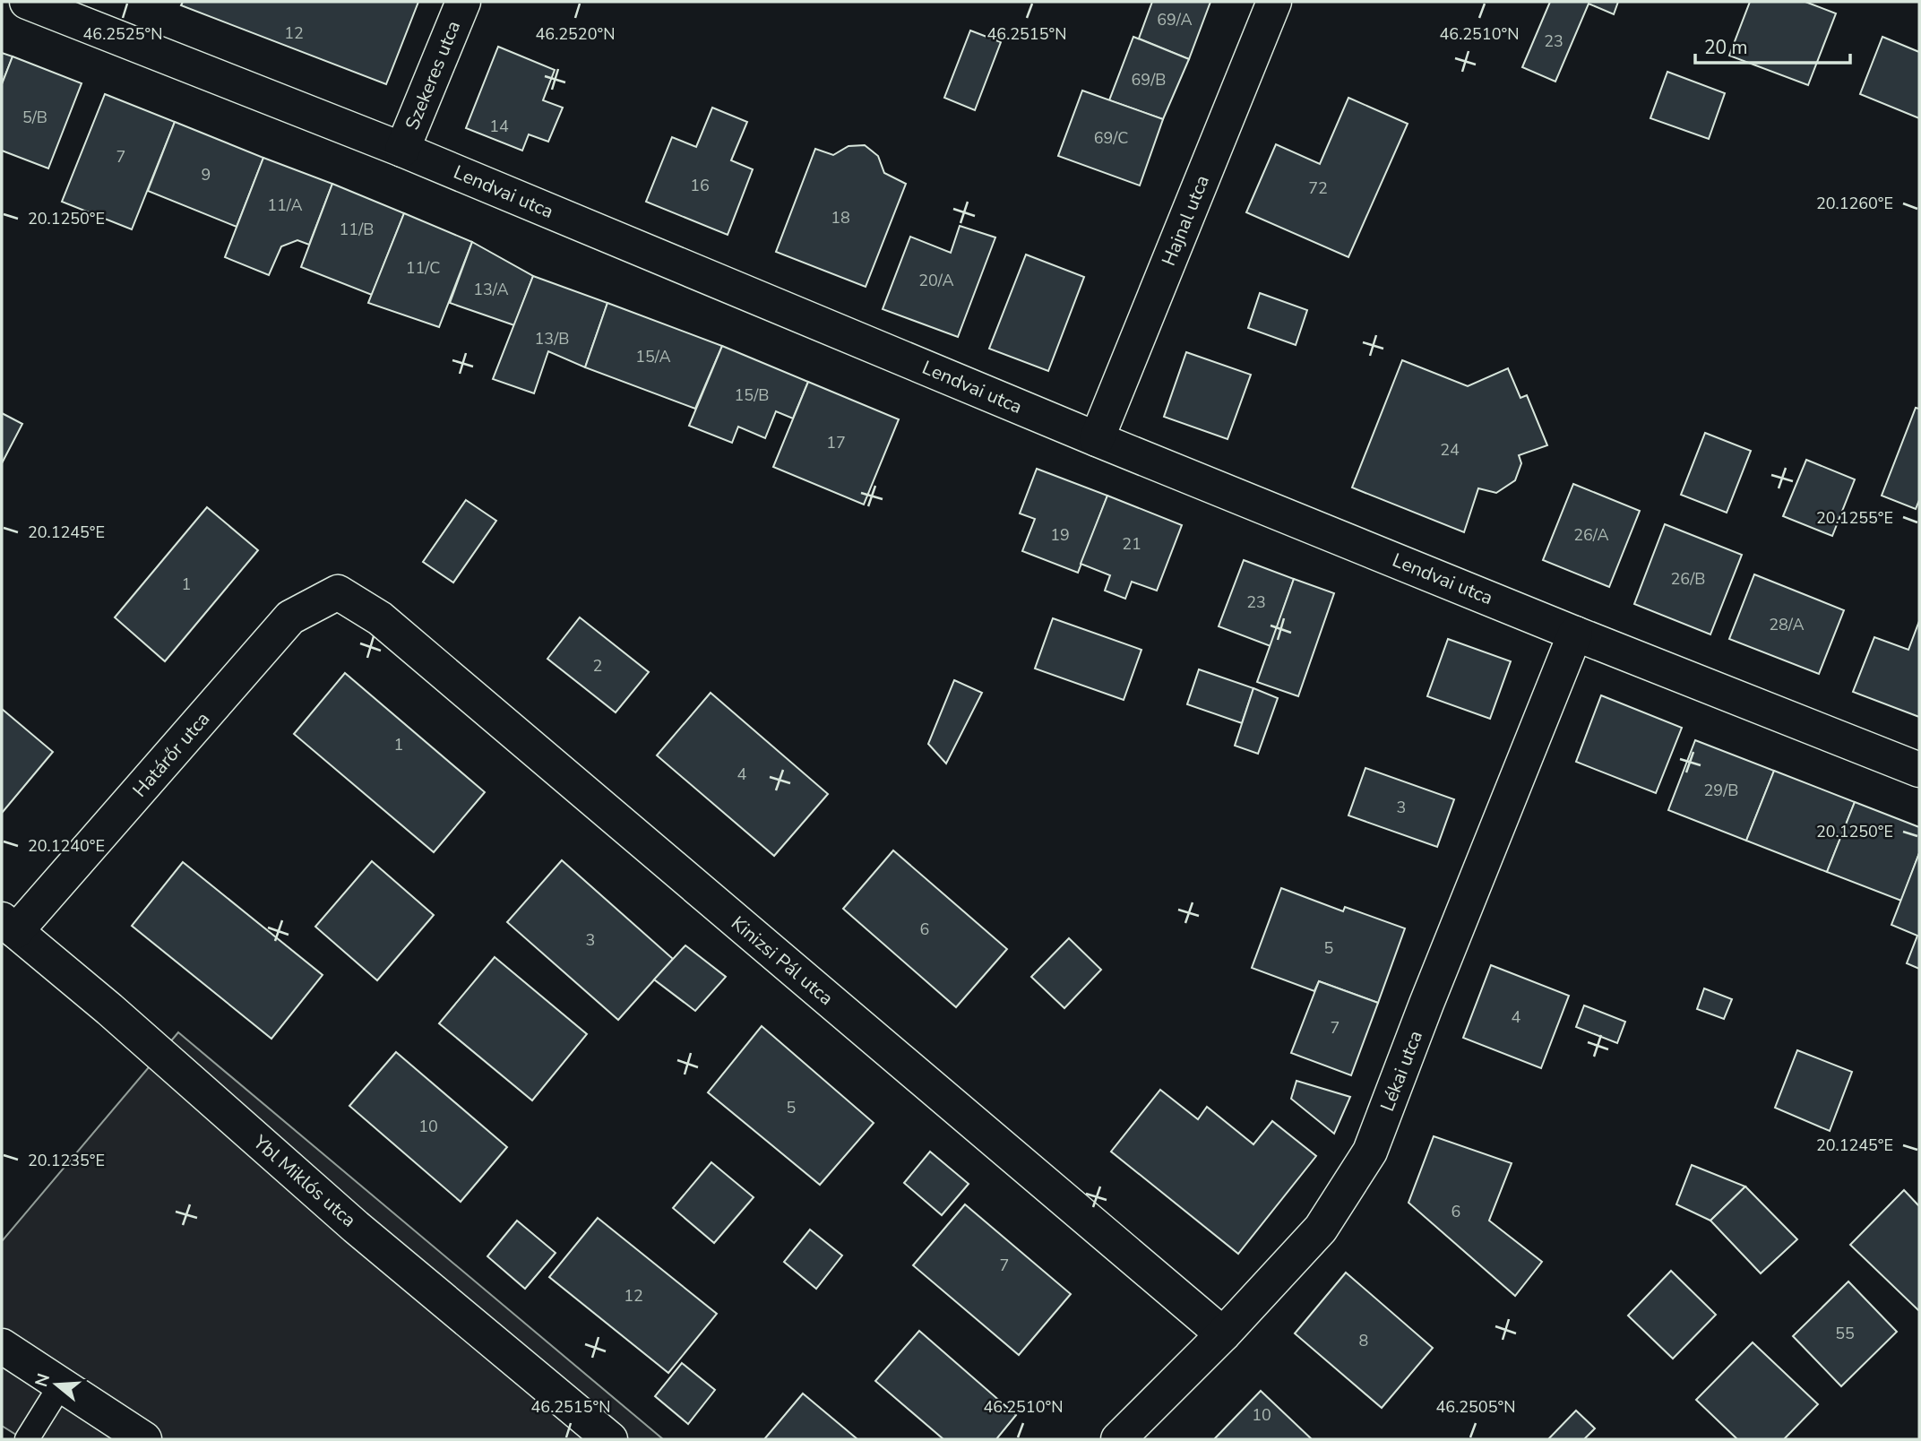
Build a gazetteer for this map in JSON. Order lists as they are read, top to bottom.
{
  "streets": {
    "street": [
      "Szekeres utca",
      "Lendvai utca",
      "Hajnal utca",
      "Határőr utca",
      "Kinizsi Pál utca",
      "Lékai utca",
      "Ybl Miklós utca"
    ]
  },
  "crossings": [
    ["Szekeres utca", "Lendvai utca"],
    ["Lendvai utca", "Hajnal utca"],
    ["Lendvai utca", "Lékai utca"],
    ["Határőr utca", "Kinizsi Pál utca"],
    ["Határőr utca", "Ybl Miklós utca"],
    ["Kinizsi Pál utca", "Lékai utca"]
  ],
  "house_numbers": [
    "69/A",
    "12",
    "23",
    "69/B",
    "5/B",
    "14",
    "69/C",
    "7",
    "9",
    "16",
    "72",
    "11/A",
    "18",
    "11/B",
    "11/C",
    "20/A",
    "13/A",
    "13/B",
    "15/A",
    "15/B",
    "17",
    "24",
    "19",
    "26/A",
    "21",
    "26/B",
    "1",
    "23",
    "28/A",
    "2",
    "1",
    "4",
    "29/B",
    "3",
    "6",
    "3",
    "5",
    "4",
    "7",
    "5",
    "10",
    "6",
    "7",
    "12",
    "55",
    "8",
    "10"
  ],
  "scale_bar": "20 m",
  "north": "left",
  "coordinates": [
    "46.2525°N",
    "46.2520°N",
    "46.2515°N",
    "46.2510°N",
    "20.1260°E",
    "20.1250°E",
    "20.1255°E",
    "20.1245°E",
    "20.1240°E",
    "20.1235°E",
    "46.2505°N"
  ]
}
